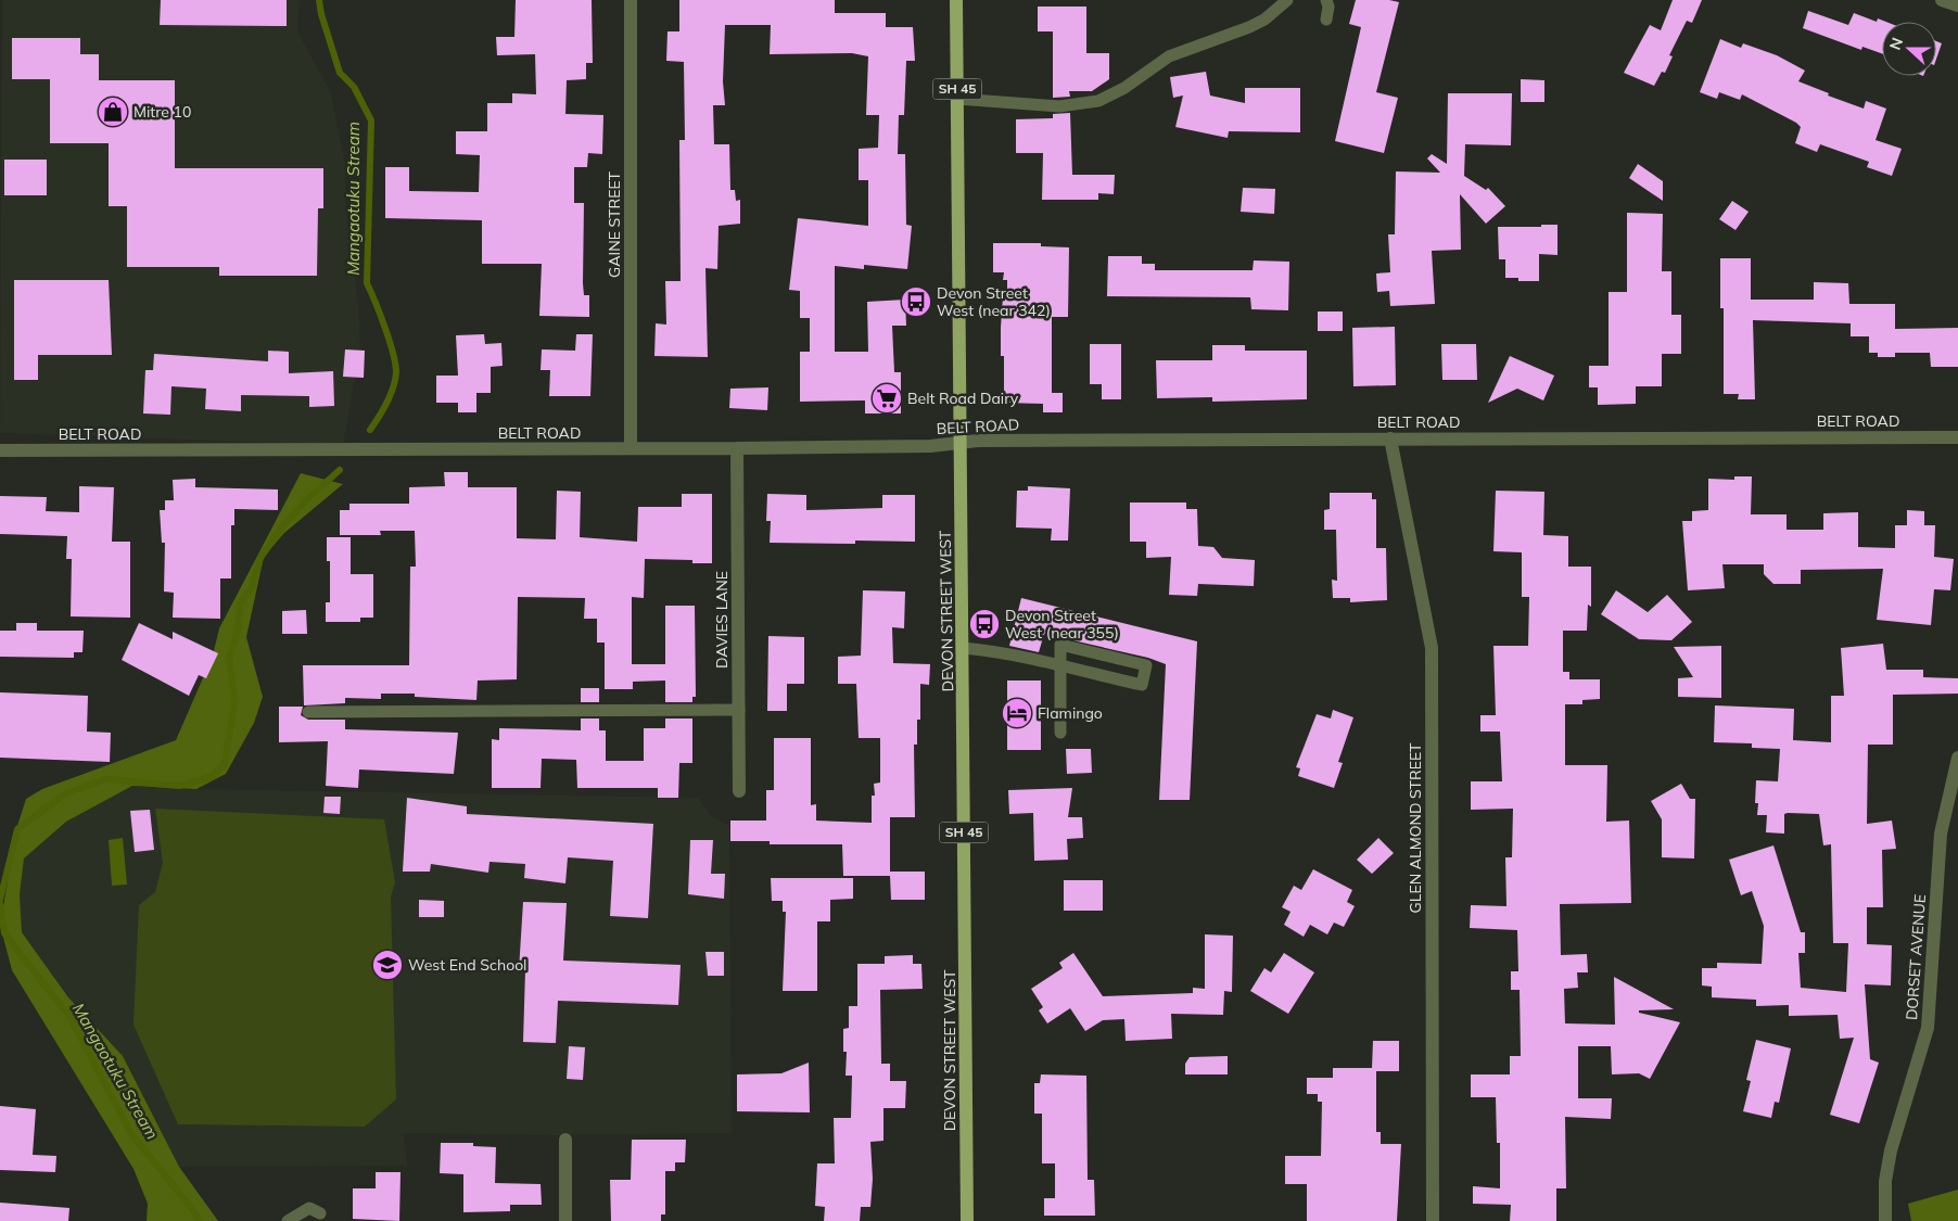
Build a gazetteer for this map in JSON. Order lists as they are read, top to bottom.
{
  "streets": {
    "main road": ["SH 45", "DEVON STREET WEST"],
    "street": [
      "GAINE STREET",
      "BELT ROAD",
      "DAVIES LANE",
      "GLEN ALMOND STREET",
      "DORSET AVENUE"
    ]
  },
  "crossings": [
    ["GAINE STREET", "BELT ROAD"],
    ["BELT ROAD", "DEVON STREET WEST"],
    ["BELT ROAD", "DAVIES LANE"],
    ["BELT ROAD", "GLEN ALMOND STREET"]
  ],
  "water": ["Mangaotuku Stream"],
  "places": {
    "shop": ["Mitre 10"],
    "bus stop": ["Devon Street West (near 342)", "Devon Street West (near 355)"],
    "supermarket": ["Belt Road Dairy"],
    "hotel": ["Flamingo"],
    "school or university": ["West End School"]
  },
  "north": "left"
}
